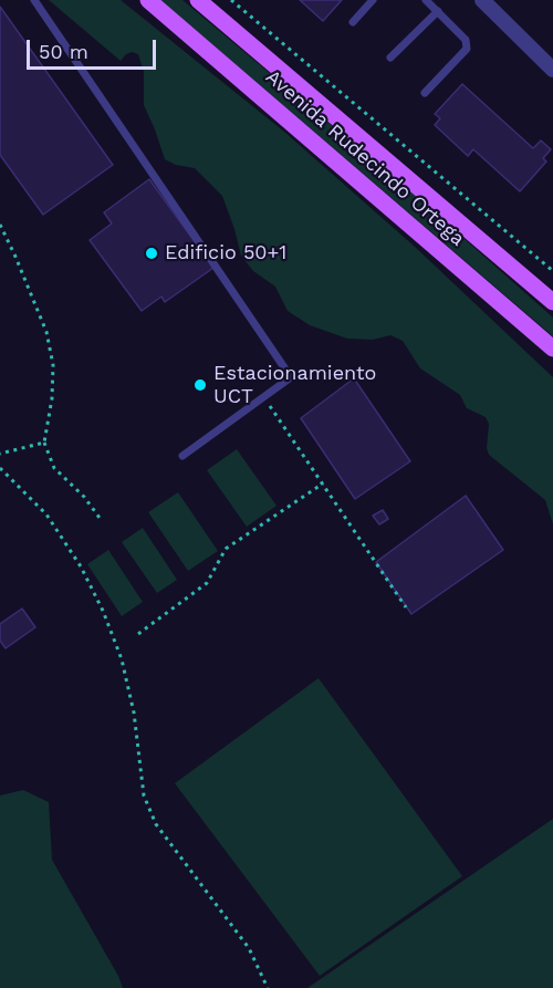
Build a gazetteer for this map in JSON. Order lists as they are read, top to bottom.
{
  "streets": {
    "main road": ["Avenida Rudecindo Ortega"]
  },
  "places": ["Edificio 50+1", "Estacionamiento UCT"],
  "scale_bar": "50 m"
}
